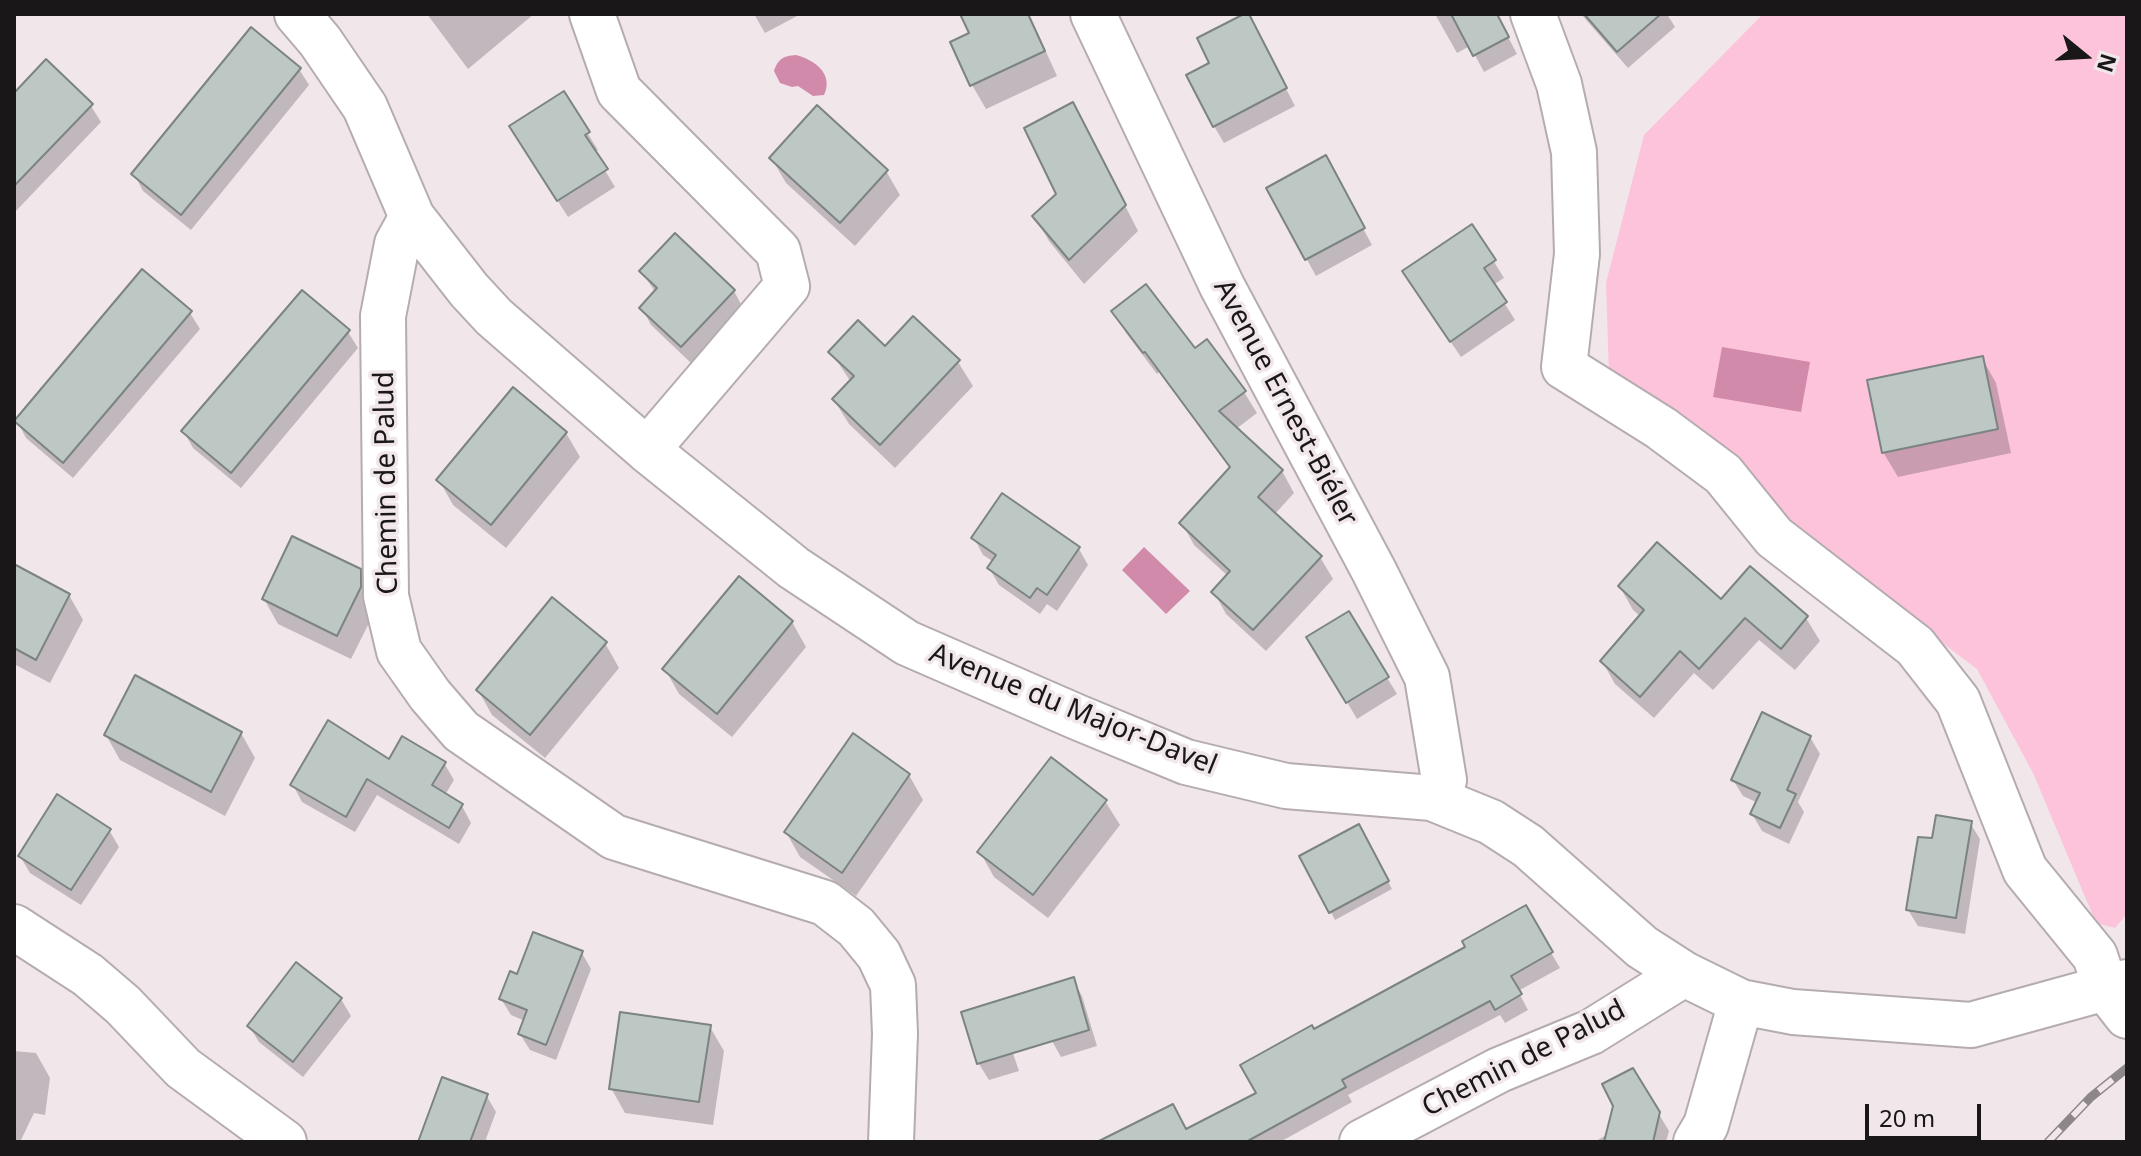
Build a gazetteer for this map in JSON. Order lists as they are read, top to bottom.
{
  "streets": {
    "street": ["Avenue Ernest-Biéler", "Chemin de Palud", "Avenue du Major-Davel"]
  },
  "crossings": [
    ["Avenue Ernest-Biéler", "Avenue du Major-Davel"],
    ["Chemin de Palud", "Avenue du Major-Davel"]
  ],
  "scale_bar": "20 m",
  "north": "right"
}
